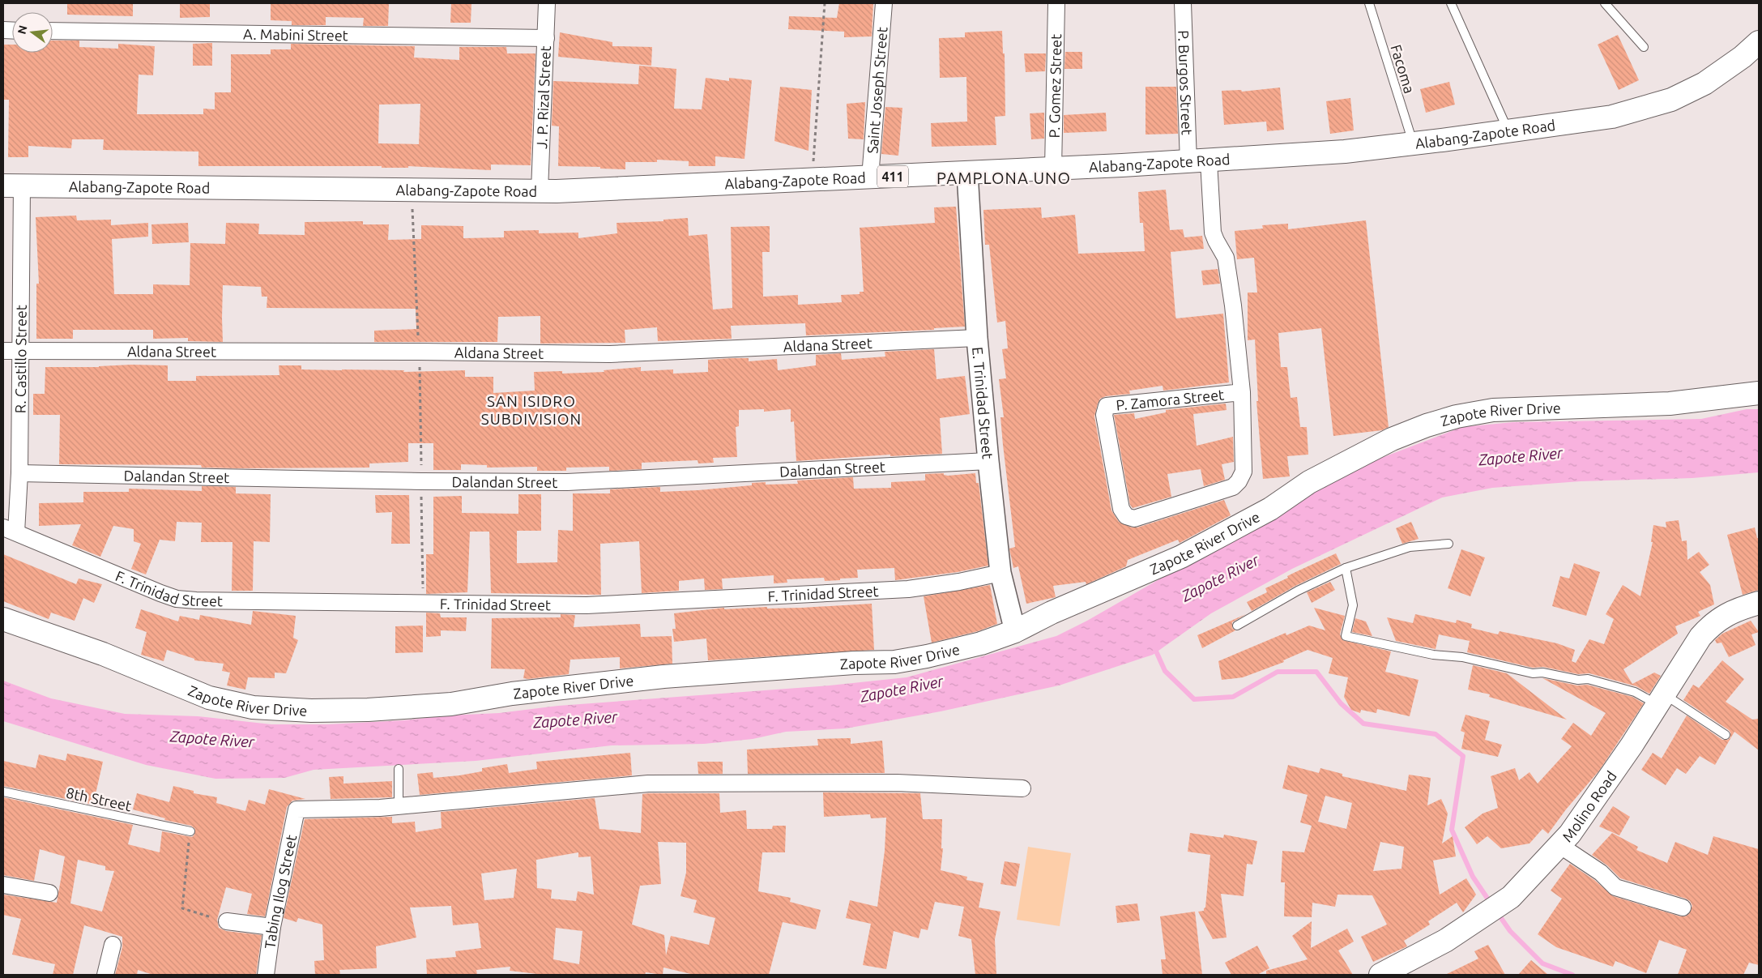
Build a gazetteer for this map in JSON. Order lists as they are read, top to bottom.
{
  "streets": {
    "main road": [
      "Alabang-Zapote Road",
      "411",
      "Zapote River Drive",
      "Molino Road"
    ],
    "street": [
      "A. Mabini Street",
      "P. Burgos Street",
      "P. Gomez Street",
      "Saint Joseph Street",
      "J. P. Rizal Street",
      "Aldana Street",
      "R. Castillo Street",
      "P. Zamora Street",
      "E. Trinidad Street",
      "Dalandan Street",
      "F. Trinidad Street",
      "Tabing Ilog Street"
    ],
    "lane": ["Facoma", "8th Street"]
  },
  "crossings": [
    ["A. Mabini Street", "J. P. Rizal Street"],
    ["Facoma", "Alabang-Zapote Road"],
    ["P. Burgos Street", "Alabang-Zapote Road"],
    ["P. Burgos Street", "P. Zamora Street"],
    ["P. Gomez Street", "Alabang-Zapote Road"],
    ["Saint Joseph Street", "Alabang-Zapote Road"],
    ["J. P. Rizal Street", "Alabang-Zapote Road"],
    ["Alabang-Zapote Road", "R. Castillo Street"],
    ["Alabang-Zapote Road", "P. Zamora Street"],
    ["Alabang-Zapote Road", "E. Trinidad Street"],
    ["Aldana Street", "R. Castillo Street"],
    ["Aldana Street", "E. Trinidad Street"],
    ["R. Castillo Street", "Dalandan Street"],
    ["R. Castillo Street", "F. Trinidad Street"],
    ["E. Trinidad Street", "Zapote River Drive"],
    ["E. Trinidad Street", "Dalandan Street"],
    ["E. Trinidad Street", "F. Trinidad Street"]
  ],
  "districts": ["PAMPLONA UNO", "SAN ISIDRO SUBDIVISION"],
  "water": ["Zapote River"],
  "north": "left"
}
